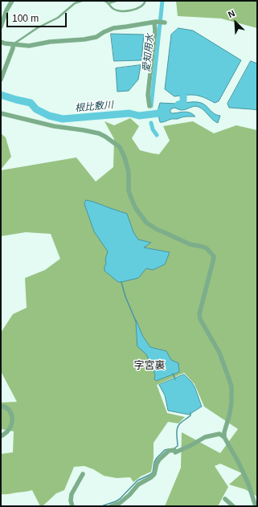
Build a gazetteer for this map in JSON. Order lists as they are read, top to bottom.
{
  "districts": ["字宮裏"],
  "water": ["愛知用水", "根比敷川"],
  "scale_bar": "100 m",
  "north": "top left"
}
